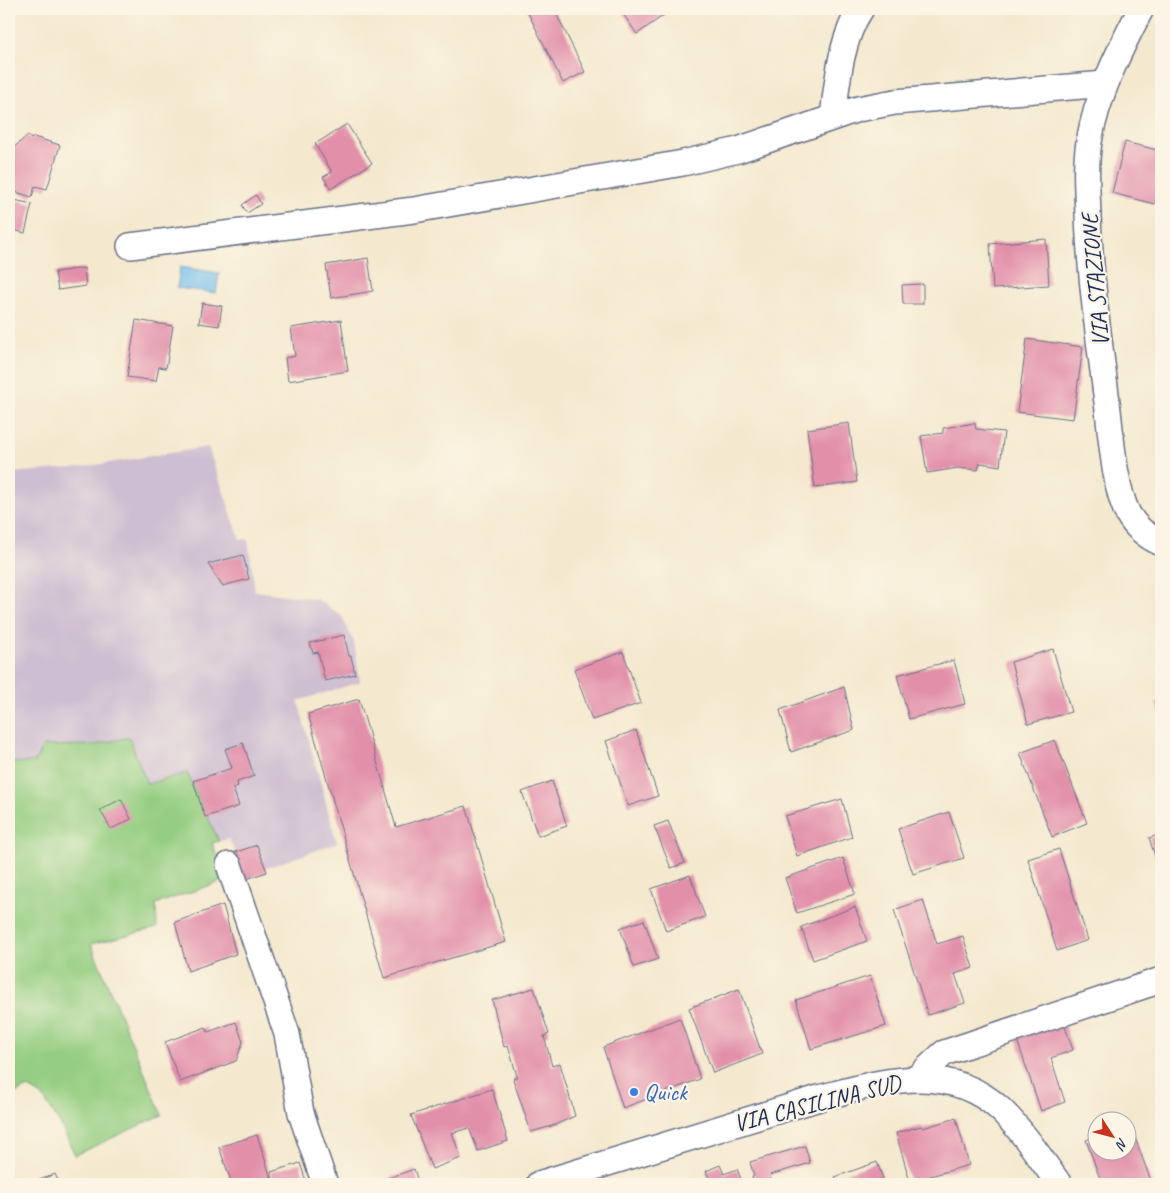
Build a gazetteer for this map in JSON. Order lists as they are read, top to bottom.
{
  "streets": {
    "street": ["VIA STAZIONE", "VIA CASILINA SUD"]
  },
  "places": ["Quick"],
  "north": "bottom right"
}
